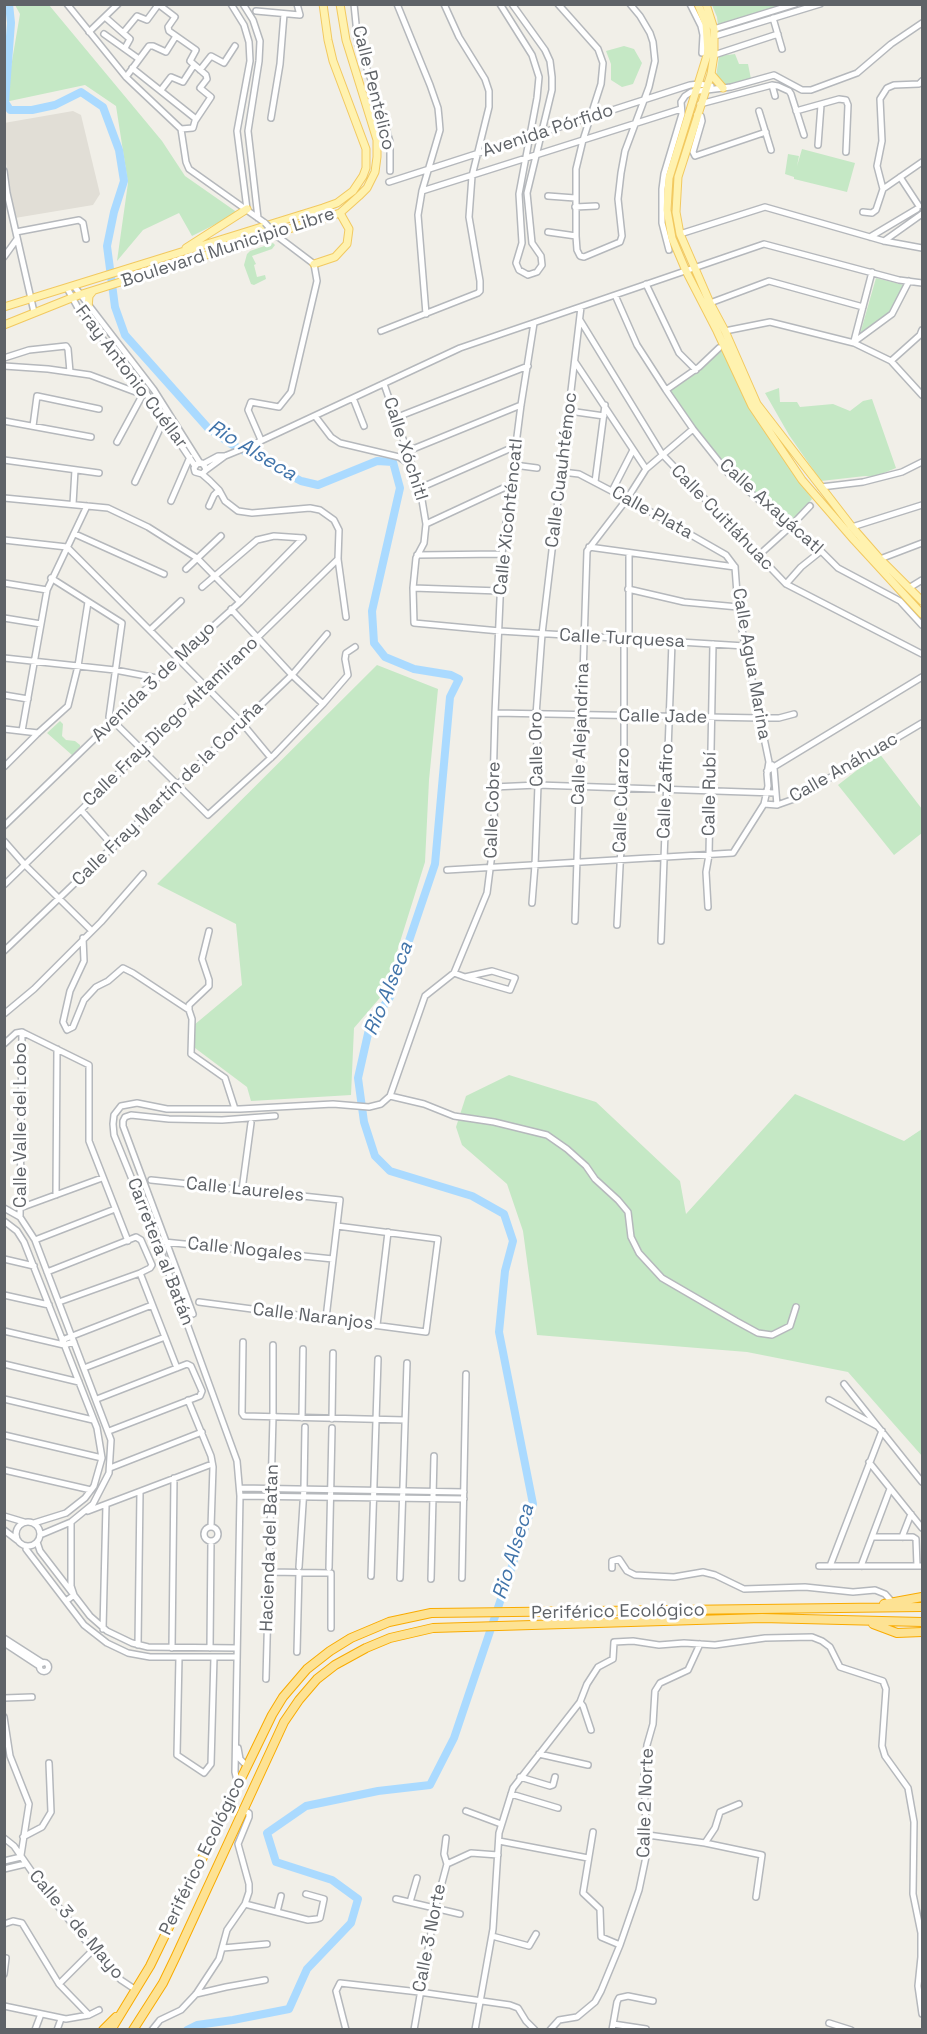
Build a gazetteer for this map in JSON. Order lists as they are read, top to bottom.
{
  "streets": {
    "highway": ["Periférico Ecológico"],
    "main road": ["Boulevard Municipio Libre"],
    "street": [
      "Calle Pentélico",
      "Avenida Pórfido",
      "Fray Antonio Cuéllar",
      "Calle Xóchitl",
      "Calle Cuauhtémoc",
      "Calle Axayácatl",
      "Calle Plata",
      "Calle Xicohténcatl",
      "Calle Cuitláhuac",
      "Calle Turquesa",
      "Calle Agua Marina",
      "Avenida 3 de Mayo",
      "Calle Jade",
      "Calle Fray Diego Altamirano",
      "Calle Alejandrina",
      "Calle Oro",
      "Calle Anáhuac",
      "Calle Zafiro",
      "Calle Fray Martín de la Coruña",
      "Calle Rubí",
      "Calle Cuarzo",
      "Calle Cobre",
      "Calle Valle del Lobo",
      "Calle Laureles",
      "Calle Nogales",
      "Carretera al Batán",
      "Calle Naranjos",
      "Hacienda del Batan",
      "Calle 2 Norte",
      "Calle 3 de Mayo",
      "Calle 3 Norte"
    ]
  },
  "crossings": [
    ["Boulevard Municipio Libre", "Fray Antonio Cuéllar"],
    ["Fray Antonio Cuéllar", "Calle Fray Diego Altamirano"],
    ["Calle Xóchitl", "Calle Turquesa"],
    ["Calle Cuauhtémoc", "Calle Plata"],
    ["Calle Cuauhtémoc", "Calle Cuitláhuac"],
    ["Calle Cuauhtémoc", "Calle Turquesa"],
    ["Calle Cuauhtémoc", "Calle Oro"],
    ["Calle Plata", "Calle Agua Marina"],
    ["Calle Xicohténcatl", "Calle Turquesa"],
    ["Calle Xicohténcatl", "Calle Jade"],
    ["Calle Xicohténcatl", "Calle Cobre"],
    ["Calle Turquesa", "Calle Agua Marina"],
    ["Calle Turquesa", "Calle Alejandrina"],
    ["Calle Turquesa", "Calle Oro"],
    ["Calle Turquesa", "Calle Zafiro"],
    ["Calle Turquesa", "Calle Rubí"],
    ["Calle Turquesa", "Calle Cuarzo"],
    ["Calle Agua Marina", "Calle Jade"],
    ["Calle Agua Marina", "Calle Anáhuac"],
    ["Calle Agua Marina", "Calle Rubí"],
    ["Calle Jade", "Calle Alejandrina"],
    ["Calle Jade", "Calle Oro"],
    ["Calle Jade", "Calle Zafiro"],
    ["Calle Jade", "Calle Rubí"],
    ["Calle Jade", "Calle Cuarzo"],
    ["Calle Jade", "Calle Cobre"],
    ["Calle Nogales", "Carretera al Batán"],
    ["Carretera al Batán", "Periférico Ecológico"],
    ["Periférico Ecológico", "Calle 3 de Mayo"]
  ],
  "water": ["Rio Alseca"]
}
